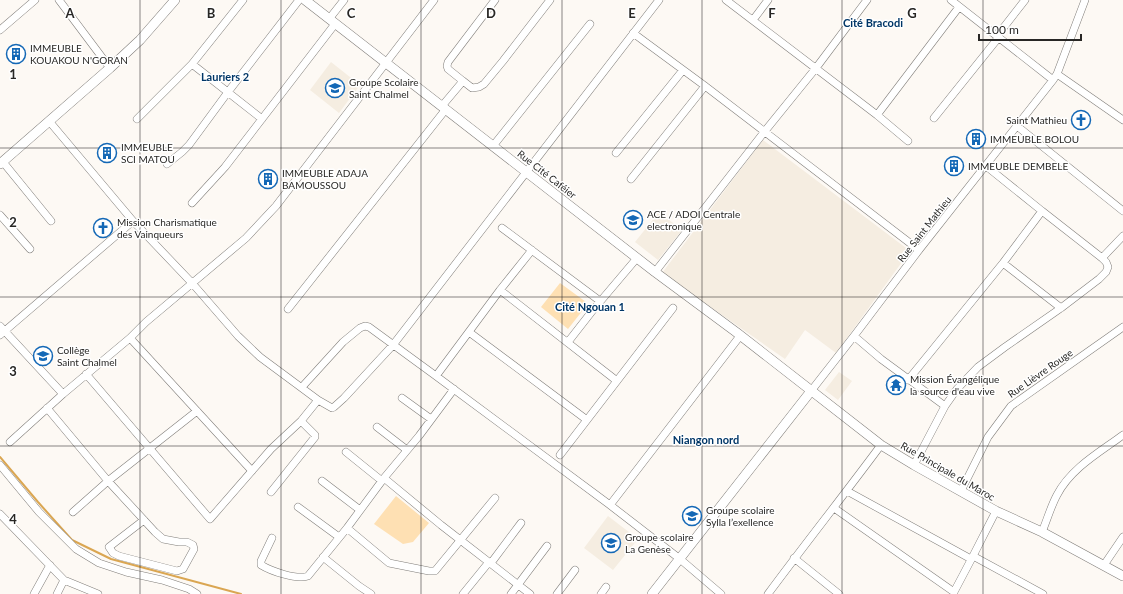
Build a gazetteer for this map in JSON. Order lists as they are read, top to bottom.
{
  "streets": {
    "street": [
      "Rue Cité Caféier",
      "Rue Saint Mathieu",
      "Rue Lièvre Rouge",
      "Rue Principale du Maroc"
    ]
  },
  "crossings": [
    ["Rue Cité Caféier", "Rue Principale du Maroc"],
    ["Rue Saint Mathieu", "Rue Principale du Maroc"],
    ["Rue Lièvre Rouge", "Rue Principale du Maroc"]
  ],
  "districts": [
    "Cité Bracodi",
    "Lauriers 2",
    "Cité Ngouan 1",
    "Niangon nord"
  ],
  "places": {
    "building": [
      "IMMEUBLE KOUAKOU N'GORAN",
      "IMMEUBLE BOLOU",
      "IMMEUBLE SCI MATOU",
      "IMMEUBLE DEMBELE",
      "IMMEUBLE ADAJA BAMOUSSOU"
    ],
    "school or university": [
      "Groupe Scolaire Saint Chalmel",
      "ACE / ADOI Centrale electronique",
      "Collège Saint Chalmel",
      "Groupe scolaire Sylla l’exellence",
      "Groupe scolaire La Genèse"
    ],
    "church": ["Saint Mathieu", "Mission Charismatique des Vainqueurs"],
    "temple": ["Mission Évangélique la source d'eau vive"]
  },
  "scale_bar": "100 m",
  "grid": {
    "columns": [
      "A",
      "B",
      "C",
      "D",
      "E",
      "F",
      "G"
    ],
    "rows": [
      "1",
      "2",
      "3",
      "4"
    ]
  }
}
